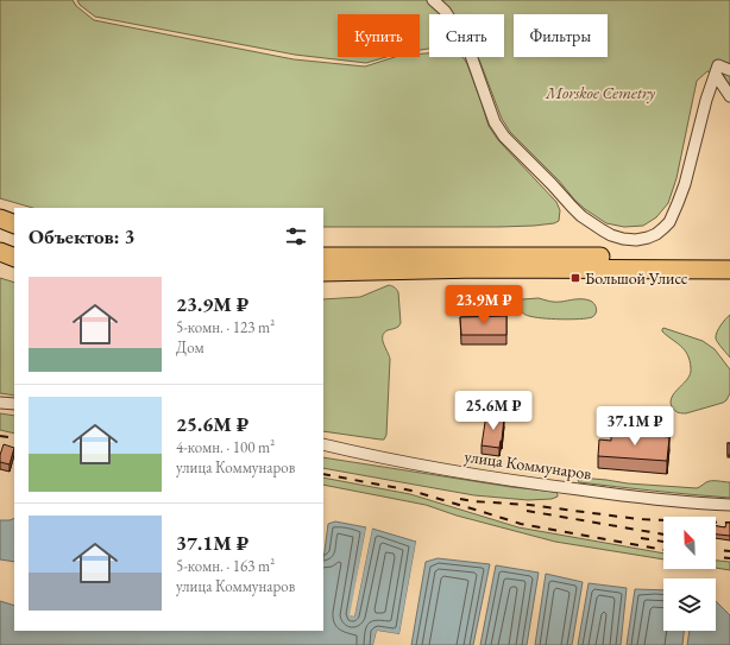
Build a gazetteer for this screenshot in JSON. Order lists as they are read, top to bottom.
{
  "streets": {
    "street": ["улица Коммунаров"]
  },
  "parks": ["Morskoe Cemetry"],
  "places": {
    "transit": ["Большой Улисс"]
  },
  "north": "top left",
  "page": {
    "chip": ["Купить", "Снять", "Фильтры"],
    "heading": "Объектов: 3",
    "list": [
      {
        "name": "23.9M ₽",
        "note": "5-комн. · 123 m² · Дом"
      },
      {
        "name": "25.6M ₽",
        "note": "4-комн. · 100 m² · улица Коммунаров"
      },
      {
        "name": "37.1M ₽",
        "note": "5-комн. · 163 m² · улица Коммунаров"
      }
    ],
    "price": ["23.9M ₽", "25.6M ₽", "37.1M ₽"]
  }
}
